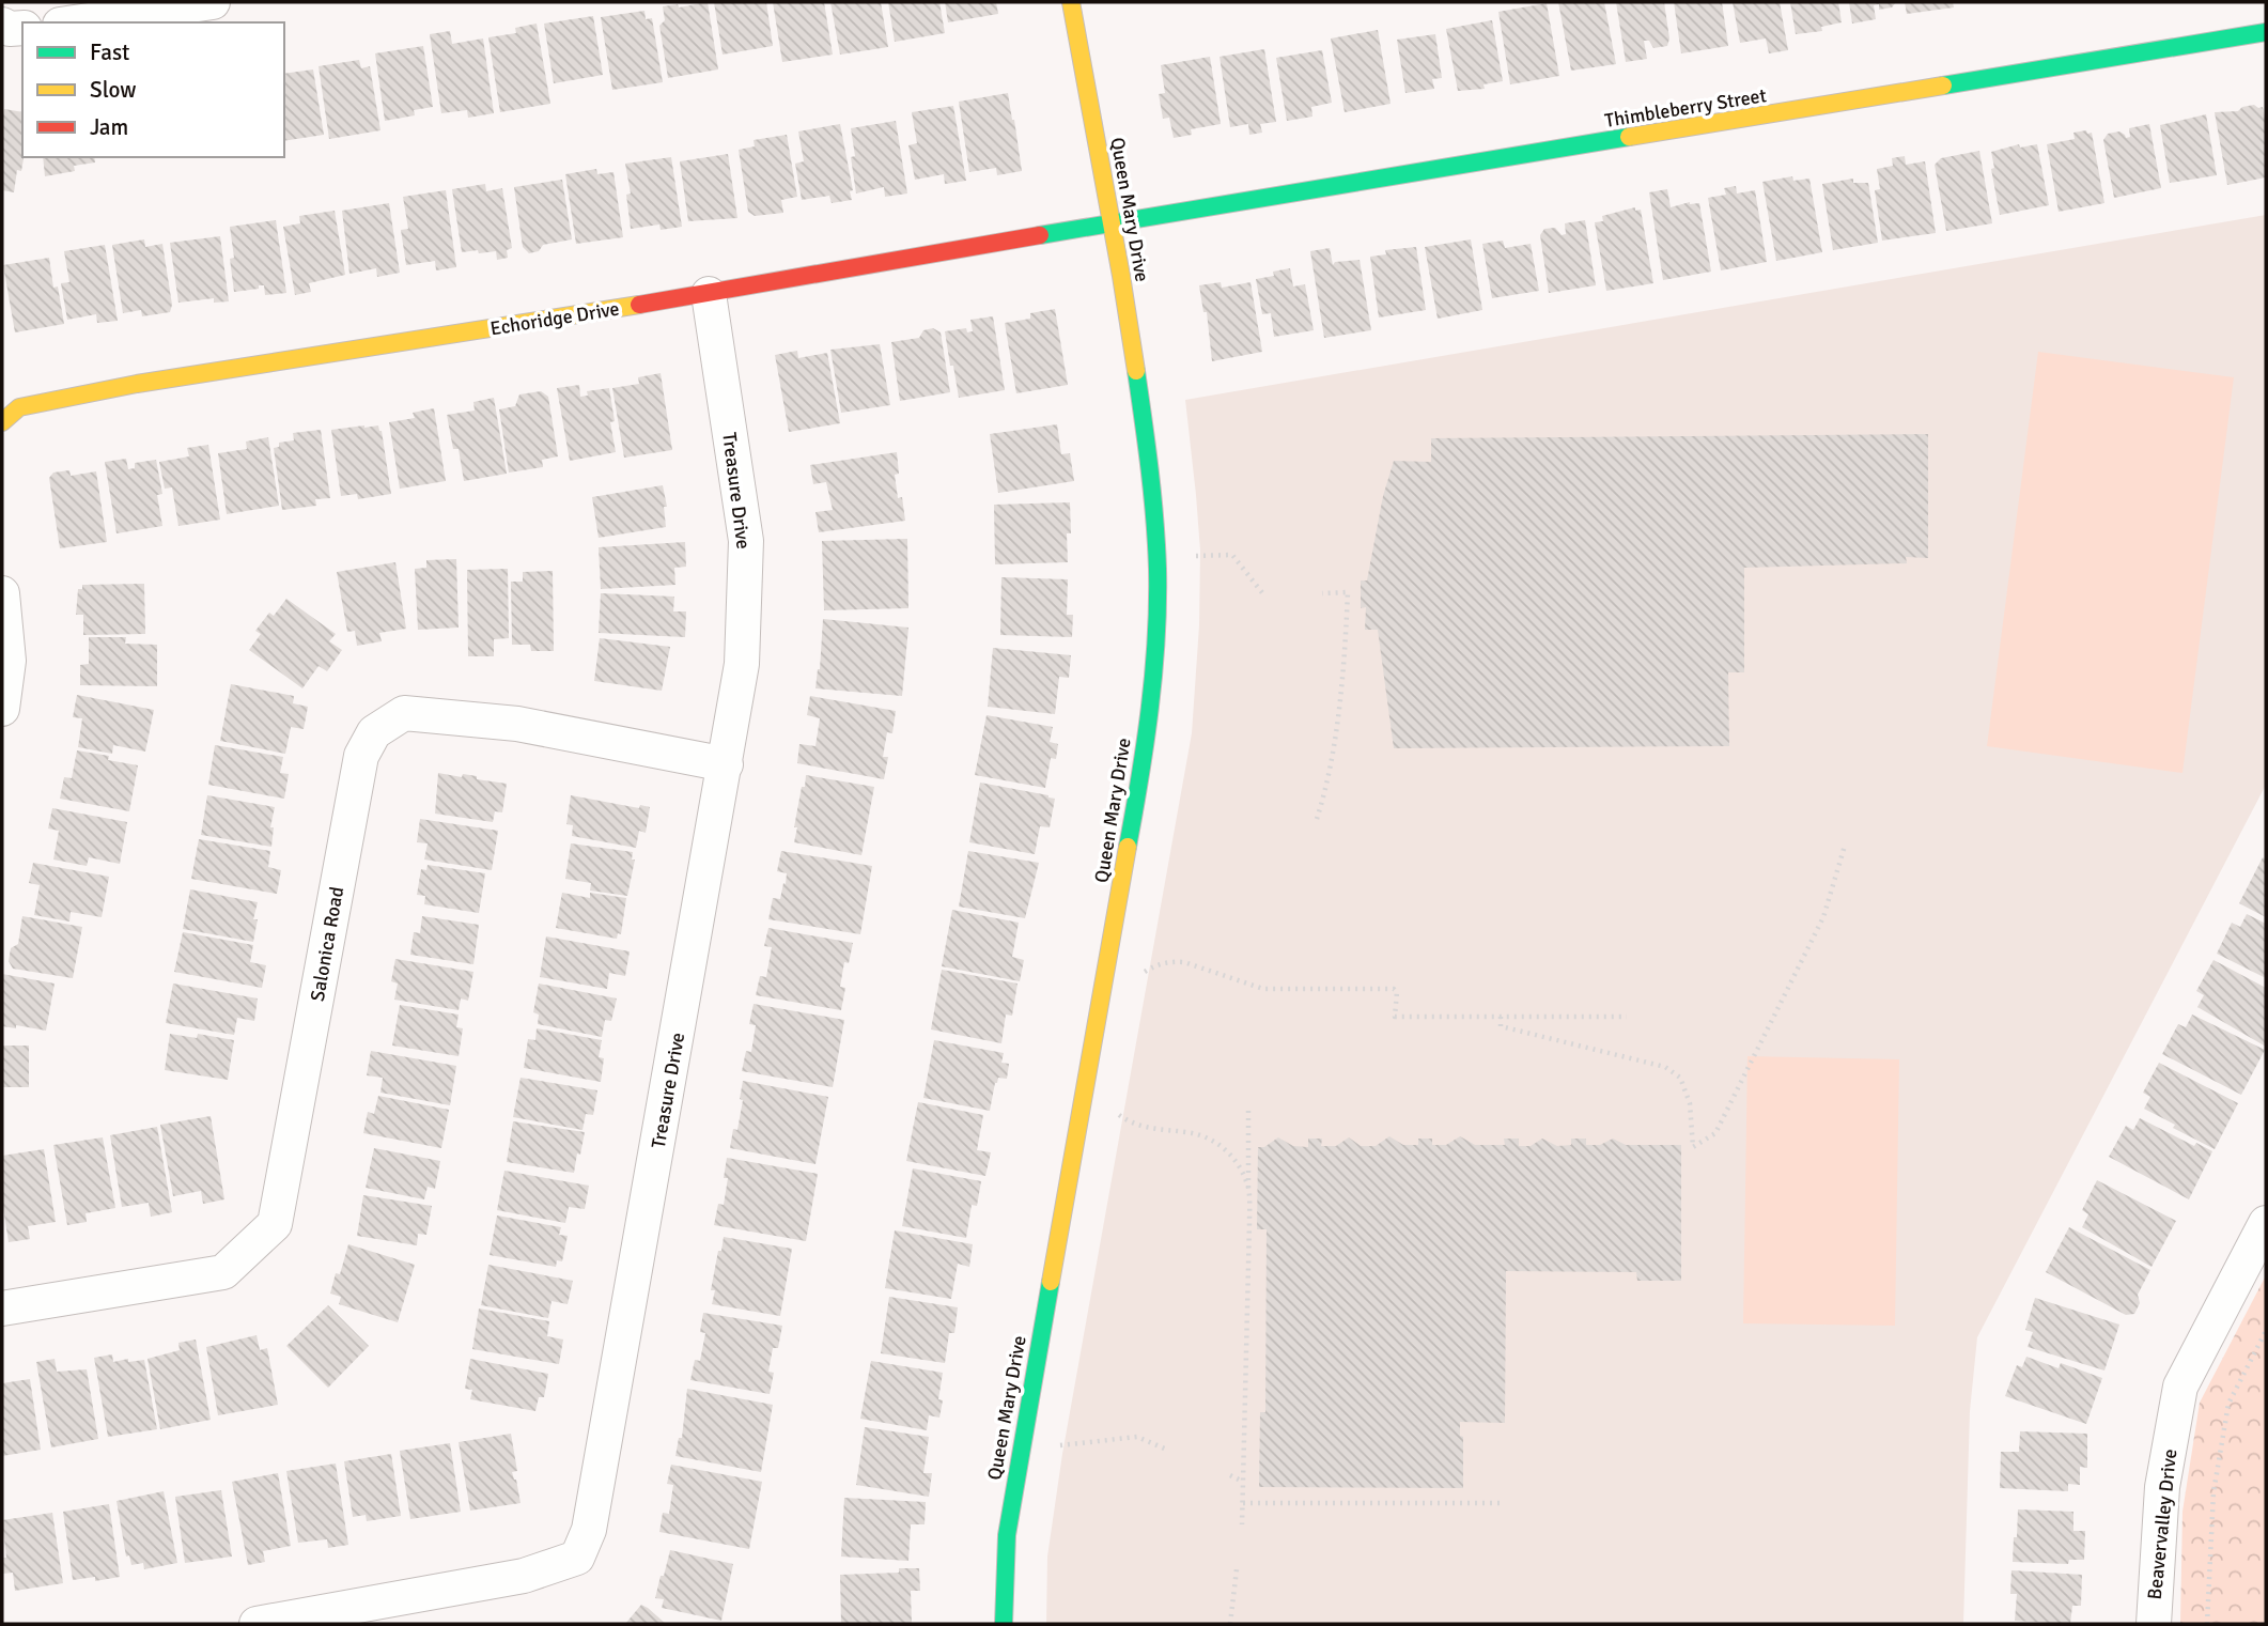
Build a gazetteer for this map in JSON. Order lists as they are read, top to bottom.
{
  "streets": {
    "street": [
      "Thimbleberry Street",
      "Queen Mary Drive",
      "Echoridge Drive",
      "Treasure Drive",
      "Salonica Road",
      "Beavervalley Drive"
    ]
  },
  "crossings": [
    ["Thimbleberry Street", "Queen Mary Drive"],
    ["Thimbleberry Street", "Echoridge Drive"],
    ["Queen Mary Drive", "Echoridge Drive"],
    ["Echoridge Drive", "Treasure Drive"],
    ["Treasure Drive", "Salonica Road"]
  ],
  "legend": ["Fast", "Slow", "Jam"]
}
